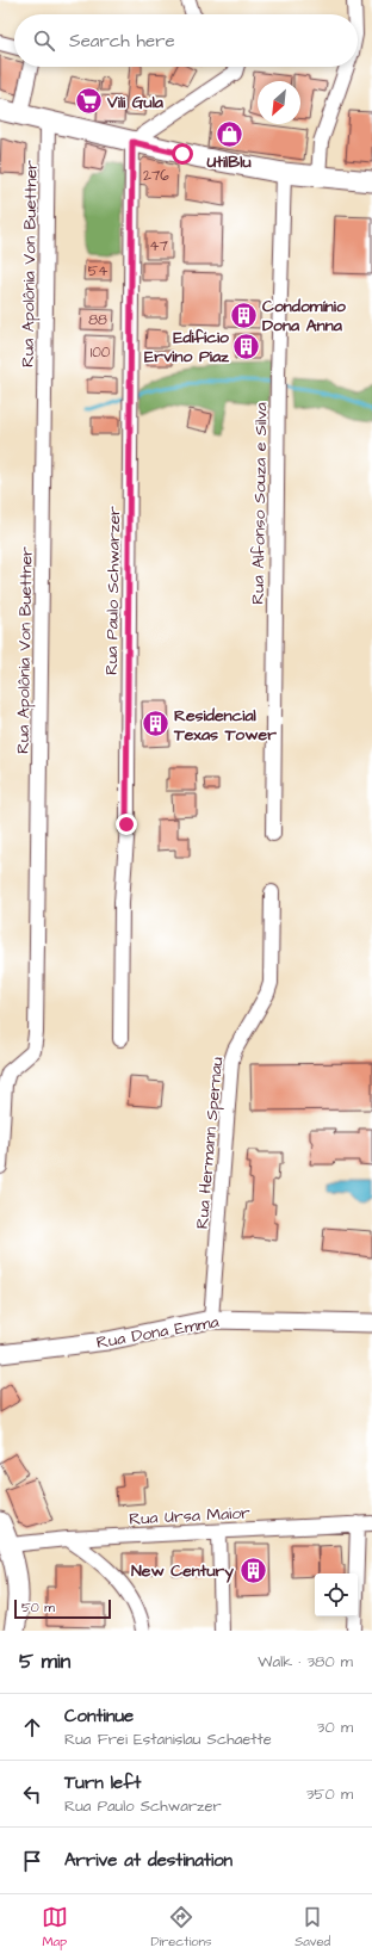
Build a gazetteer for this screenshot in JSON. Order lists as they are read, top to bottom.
{
  "streets": {
    "street": [
      "Rua Apolônia Von Buettner",
      "Rua Alfonso Souza e Silva",
      "Rua Paulo Schwarzer",
      "Rua Hermann Spernau",
      "Rua Dona Emma",
      "Rua Ursa Maior"
    ]
  },
  "crossings": [
    ["Rua Hermann Spernau", "Rua Dona Emma"]
  ],
  "places": {
    "supermarket": ["Vili Gula"],
    "shop": ["UtilBlu"],
    "building": [
      "Condomínio Dona Anna",
      "Edifício Ervino Piaz",
      "Residencial Texas Tower",
      "New Century"
    ]
  },
  "house_numbers": [
    "276",
    "47",
    "54",
    "88",
    "100"
  ],
  "scale_bar": "50 m",
  "north": "bottom left",
  "page": {
    "search": "Search here",
    "scale": "50 m",
    "heading": ["5 min", "Walk · 380 m"],
    "list": [
      ["Continue", "Rua Frei Estanislau Schaette", "30 m"],
      ["Turn left", "Rua Paulo Schwarzer", "350 m"],
      "Arrive at destination"
    ],
    "nav": ["Map", "Directions", "Saved"]
  }
}
